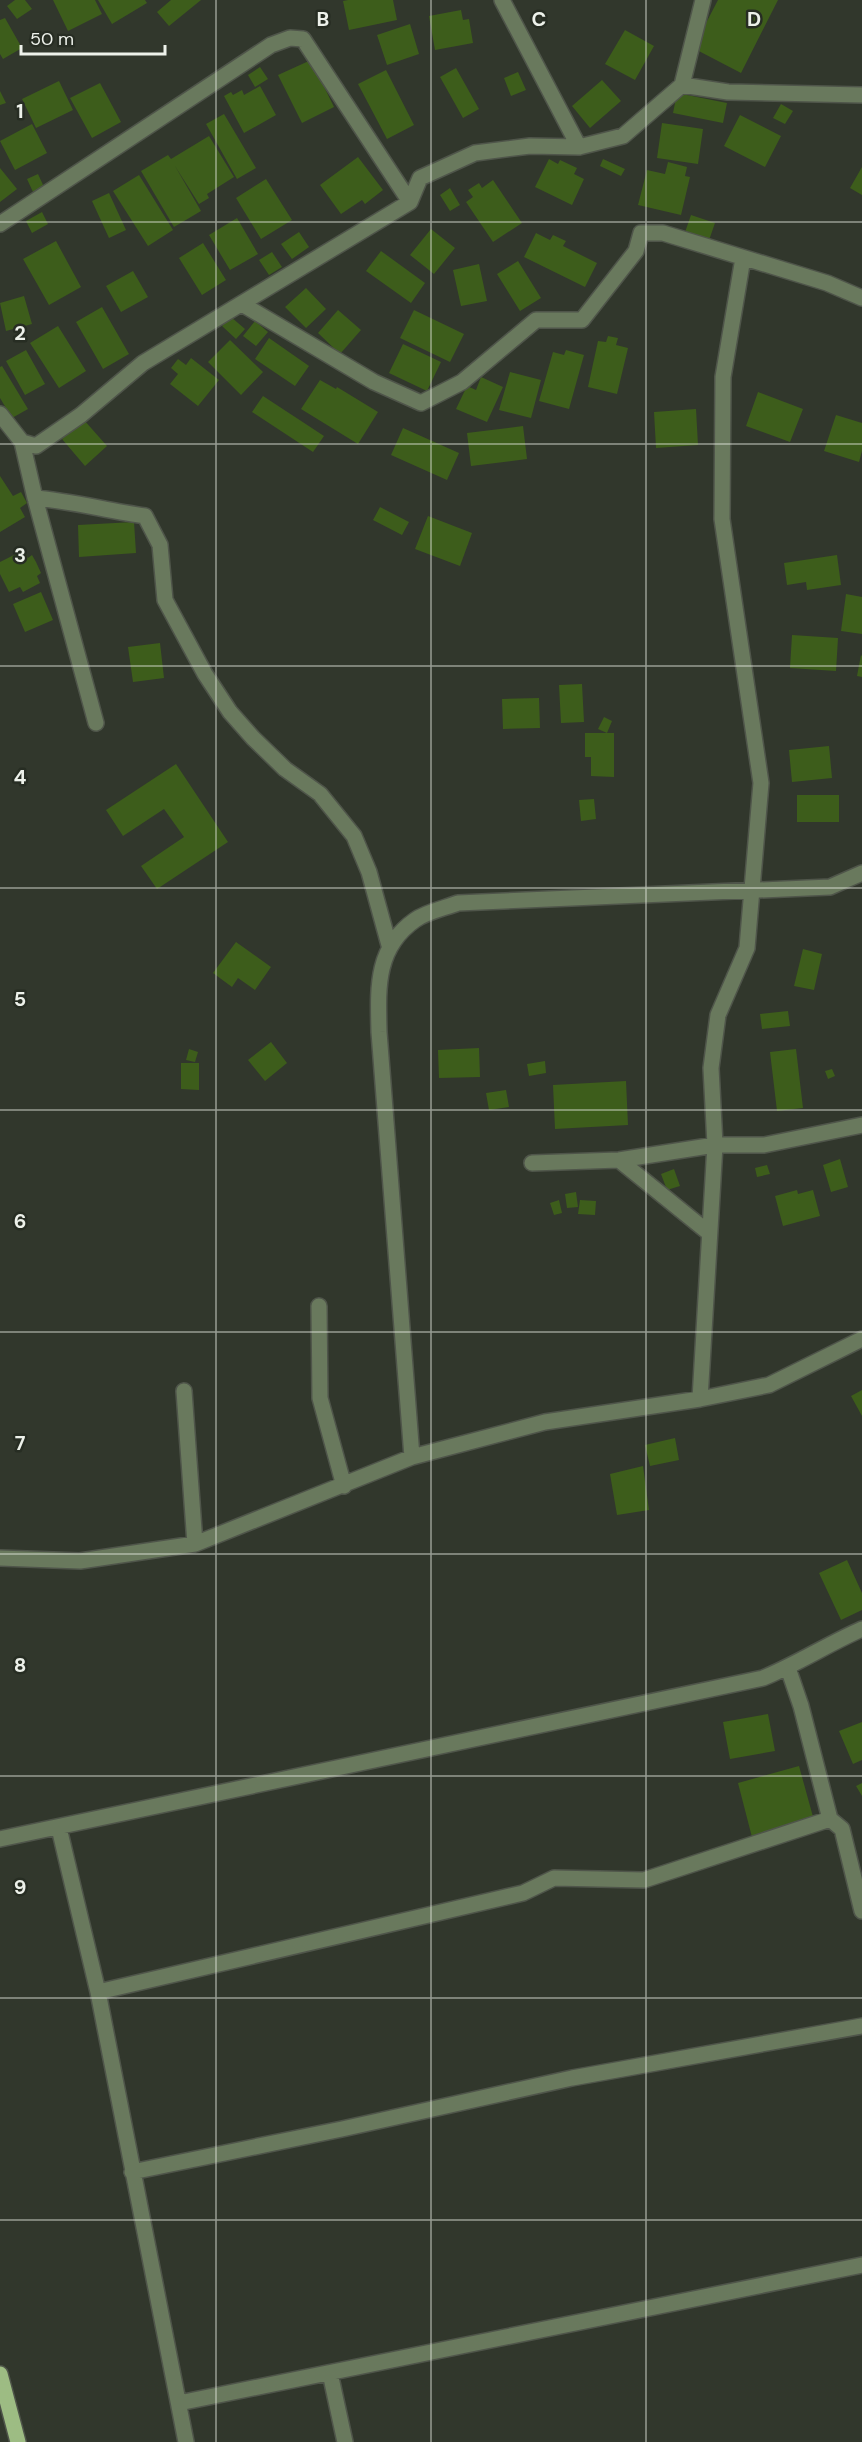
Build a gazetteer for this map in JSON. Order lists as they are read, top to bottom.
{
  "scale_bar": "50 m",
  "grid": {
    "columns": ["B", "C", "D"],
    "rows": [
      "1",
      "2",
      "3",
      "4",
      "5",
      "6",
      "7",
      "8",
      "9"
    ]
  }
}
